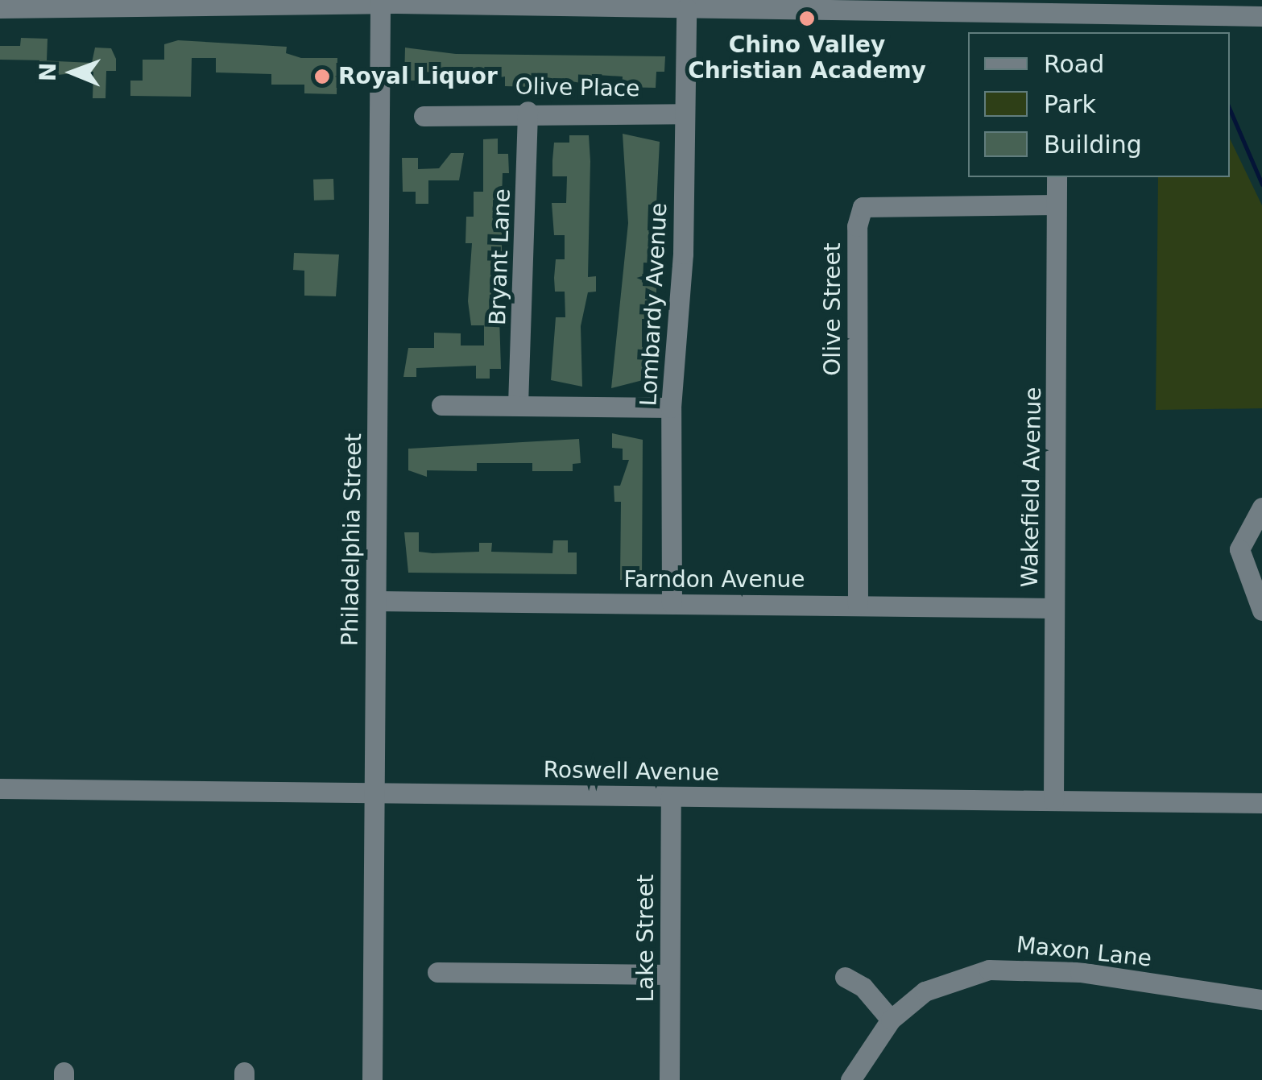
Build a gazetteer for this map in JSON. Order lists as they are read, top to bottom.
{
  "streets": {
    "street": [
      "Olive Place",
      "Bryant Lane",
      "Lombardy Avenue",
      "Olive Street",
      "Wakefield Avenue",
      "Philadelphia Street",
      "Farndon Avenue",
      "Roswell Avenue",
      "Lake Street",
      "Maxon Lane"
    ]
  },
  "crossings": [
    ["Olive Place", "Bryant Lane"],
    ["Olive Place", "Lombardy Avenue"],
    ["Lombardy Avenue", "Farndon Avenue"],
    ["Olive Street", "Wakefield Avenue"],
    ["Olive Street", "Farndon Avenue"],
    ["Wakefield Avenue", "Farndon Avenue"],
    ["Wakefield Avenue", "Roswell Avenue"],
    ["Philadelphia Street", "Farndon Avenue"],
    ["Philadelphia Street", "Roswell Avenue"],
    ["Roswell Avenue", "Lake Street"]
  ],
  "places": ["Chino Valley Christian Academy", "Royal Liquor"],
  "legend": ["Road", "Park", "Building"],
  "north": "left"
}
